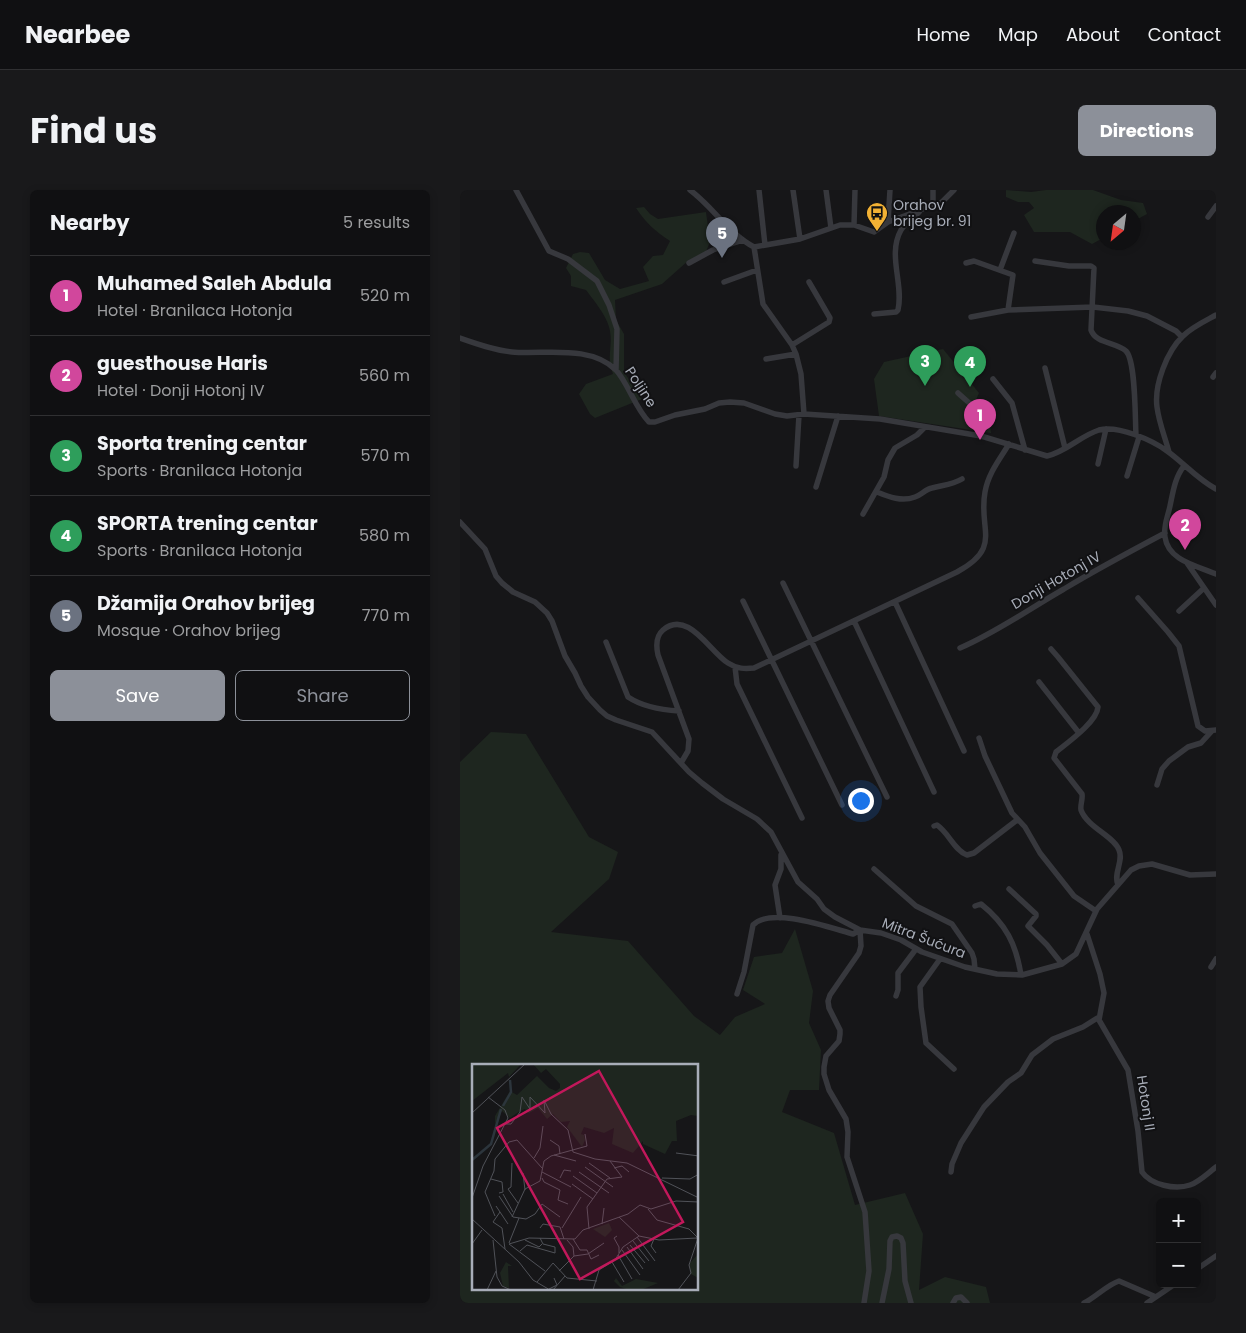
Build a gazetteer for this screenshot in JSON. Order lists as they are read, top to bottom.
{
  "streets": {
    "street": [
      "Poljine",
      "Donji Hotonj IV",
      "Mitra Šućura",
      "Hotonj II"
    ]
  },
  "places": {
    "bus stop": ["Orahov brijeg br. 91"]
  },
  "north": "bottom left",
  "page": {
    "header": "Nearbee",
    "nav": [
      "Home",
      "Map",
      "About",
      "Contact"
    ],
    "title": "Find us",
    "buttons": [
      "Directions",
      ["Save", "Share"]
    ],
    "heading": ["Nearby", "5 results"],
    "pins": [
      "5",
      "3",
      "4",
      "1",
      "2"
    ],
    "list": [
      {
        "mark": "1",
        "name": "Muhamed Saleh Abdula",
        "note": "Hotel · Branilaca Hotonja",
        "value": "520 m"
      },
      {
        "mark": "2",
        "name": "guesthouse Haris",
        "note": "Hotel · Donji Hotonj IV",
        "value": "560 m"
      },
      {
        "mark": "3",
        "name": "Sporta trening centar",
        "note": "Sports · Branilaca Hotonja",
        "value": "570 m"
      },
      {
        "mark": "4",
        "name": "SPORTA trening centar",
        "note": "Sports · Branilaca Hotonja",
        "value": "580 m"
      },
      {
        "mark": "5",
        "name": "Džamija Orahov brijeg",
        "note": "Mosque · Orahov brijeg",
        "value": "770 m"
      }
    ],
    "map_buttons": ["+", "−"]
  }
}
